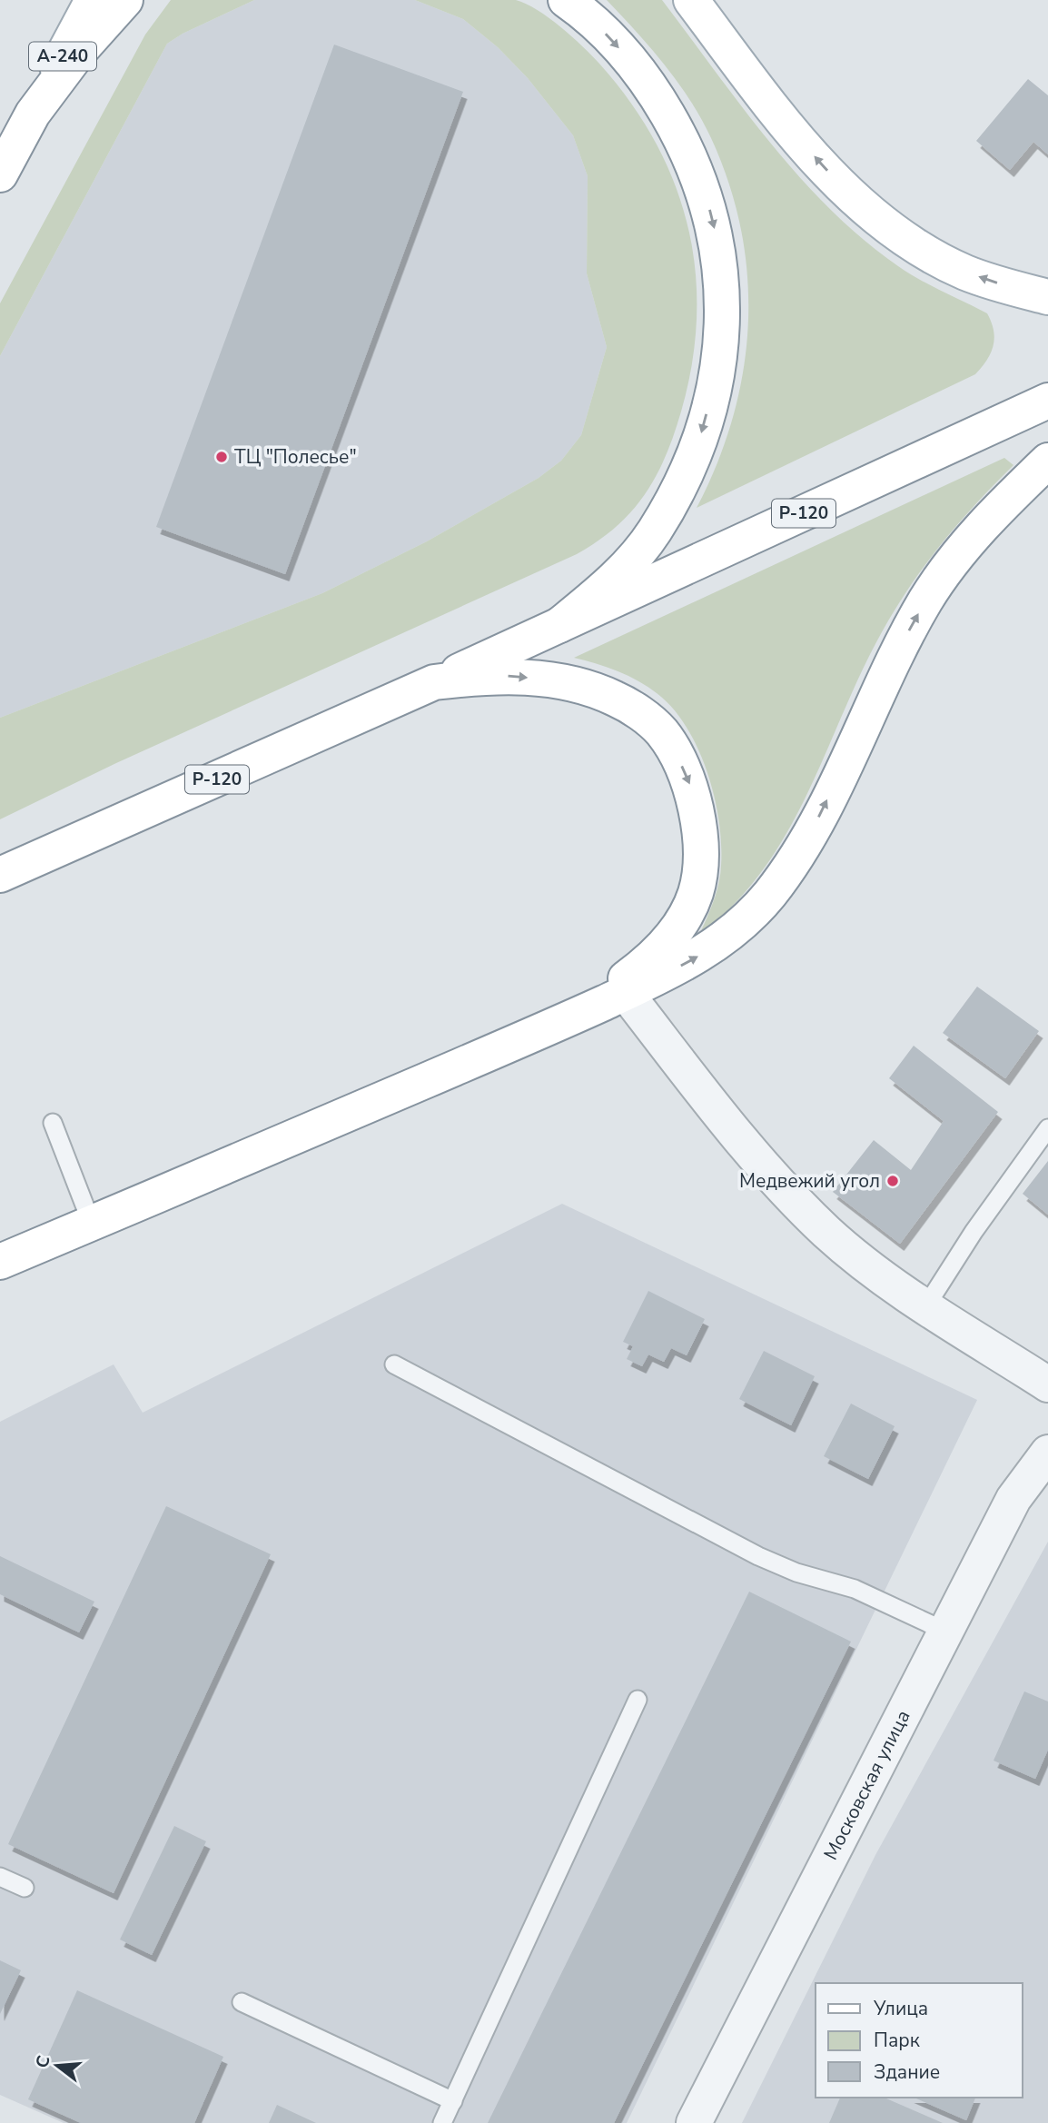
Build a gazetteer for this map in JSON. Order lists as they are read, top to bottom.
{
  "streets": {
    "main road": ["А-240", "Р-120"],
    "street": ["Московская улица"]
  },
  "places": ["ТЦ \"Полесье\"", "Медвежий угол"],
  "legend": ["Улица", "Парк", "Здание"],
  "north": "left"
}
